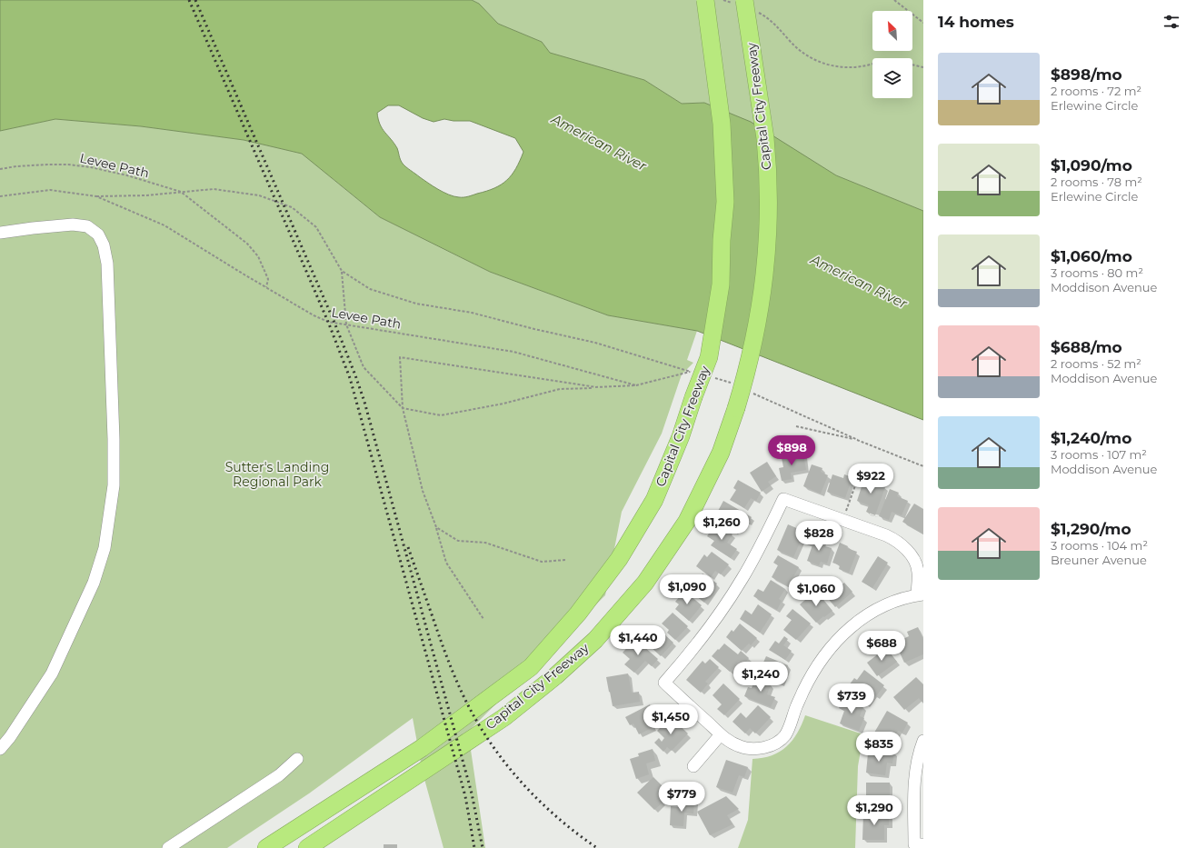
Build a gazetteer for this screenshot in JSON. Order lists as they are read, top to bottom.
{
  "streets": {
    "highway": ["Capital City Freeway"],
    "path": ["Levee Path"]
  },
  "water": ["American River"],
  "parks": ["Sutter's Landing Regional Park"],
  "north": "top left",
  "page": {
    "heading": "14 homes",
    "list": [
      {
        "name": "$898/mo",
        "note": "2 rooms · 72 m² · Erlewine Circle"
      },
      {
        "name": "$1,090/mo",
        "note": "2 rooms · 78 m² · Erlewine Circle"
      },
      {
        "name": "$1,060/mo",
        "note": "3 rooms · 80 m² · Moddison Avenue"
      },
      {
        "name": "$688/mo",
        "note": "2 rooms · 52 m² · Moddison Avenue"
      },
      {
        "name": "$1,240/mo",
        "note": "3 rooms · 107 m² · Moddison Avenue"
      },
      {
        "name": "$1,290/mo",
        "note": "3 rooms · 104 m² · Breuner Avenue"
      }
    ],
    "price": [
      "$898",
      "$922",
      "$1,260",
      "$828",
      "$1,090",
      "$1,060",
      "$1,440",
      "$688",
      "$1,240",
      "$739",
      "$1,450",
      "$835",
      "$779",
      "$1,290"
    ]
  }
}
